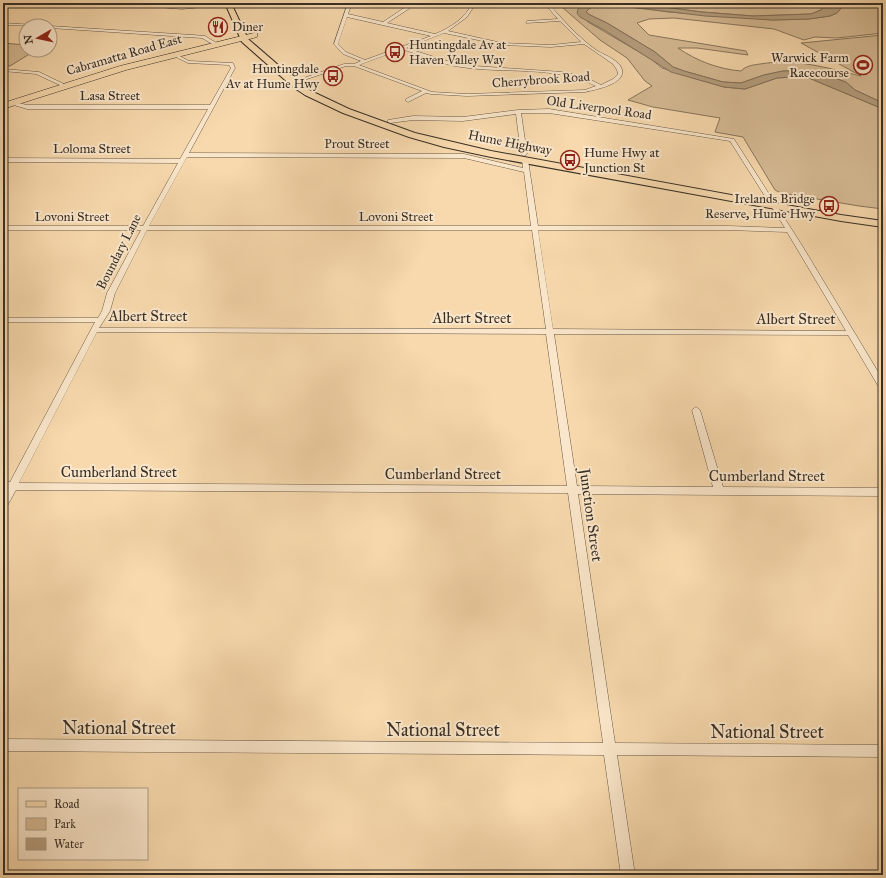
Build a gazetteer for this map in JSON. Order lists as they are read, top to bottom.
{
  "streets": {
    "highway": ["Hume Highway"],
    "main road": ["Cabramatta Road East"],
    "street": [
      "Cherrybrook Road",
      "Lasa Street",
      "Old Liverpool Road",
      "Prout Street",
      "Loloma Street",
      "Lovoni Street",
      "Boundary Lane",
      "Albert Street",
      "Cumberland Street",
      "Junction Street",
      "National Street"
    ]
  },
  "crossings": [
    ["Cabramatta Road East", "Lasa Street"],
    ["Cabramatta Road East", "Hume Highway"],
    ["Cabramatta Road East", "Boundary Lane"],
    ["Lasa Street", "Boundary Lane"],
    ["Old Liverpool Road", "Hume Highway"],
    ["Old Liverpool Road", "Junction Street"],
    ["Hume Highway", "Prout Street"],
    ["Hume Highway", "Junction Street"],
    ["Prout Street", "Boundary Lane"],
    ["Prout Street", "Junction Street"],
    ["Loloma Street", "Boundary Lane"],
    ["Lovoni Street", "Boundary Lane"],
    ["Lovoni Street", "Junction Street"],
    ["Boundary Lane", "Albert Street"],
    ["Boundary Lane", "Cumberland Street"],
    ["Albert Street", "Junction Street"],
    ["Cumberland Street", "Junction Street"],
    ["Junction Street", "National Street"]
  ],
  "places": {
    "restaurant": ["Diner"],
    "bus stop": [
      "Huntingdale Av at Haven Valley Way",
      "Huntingdale Av at Hume Hwy",
      "Hume Hwy at Junction St",
      "Irelands Bridge Reserve, Hume Hwy"
    ],
    "sports": ["Warwick Farm Racecourse"]
  },
  "legend": ["Road", "Park", "Water"],
  "north": "left"
}
